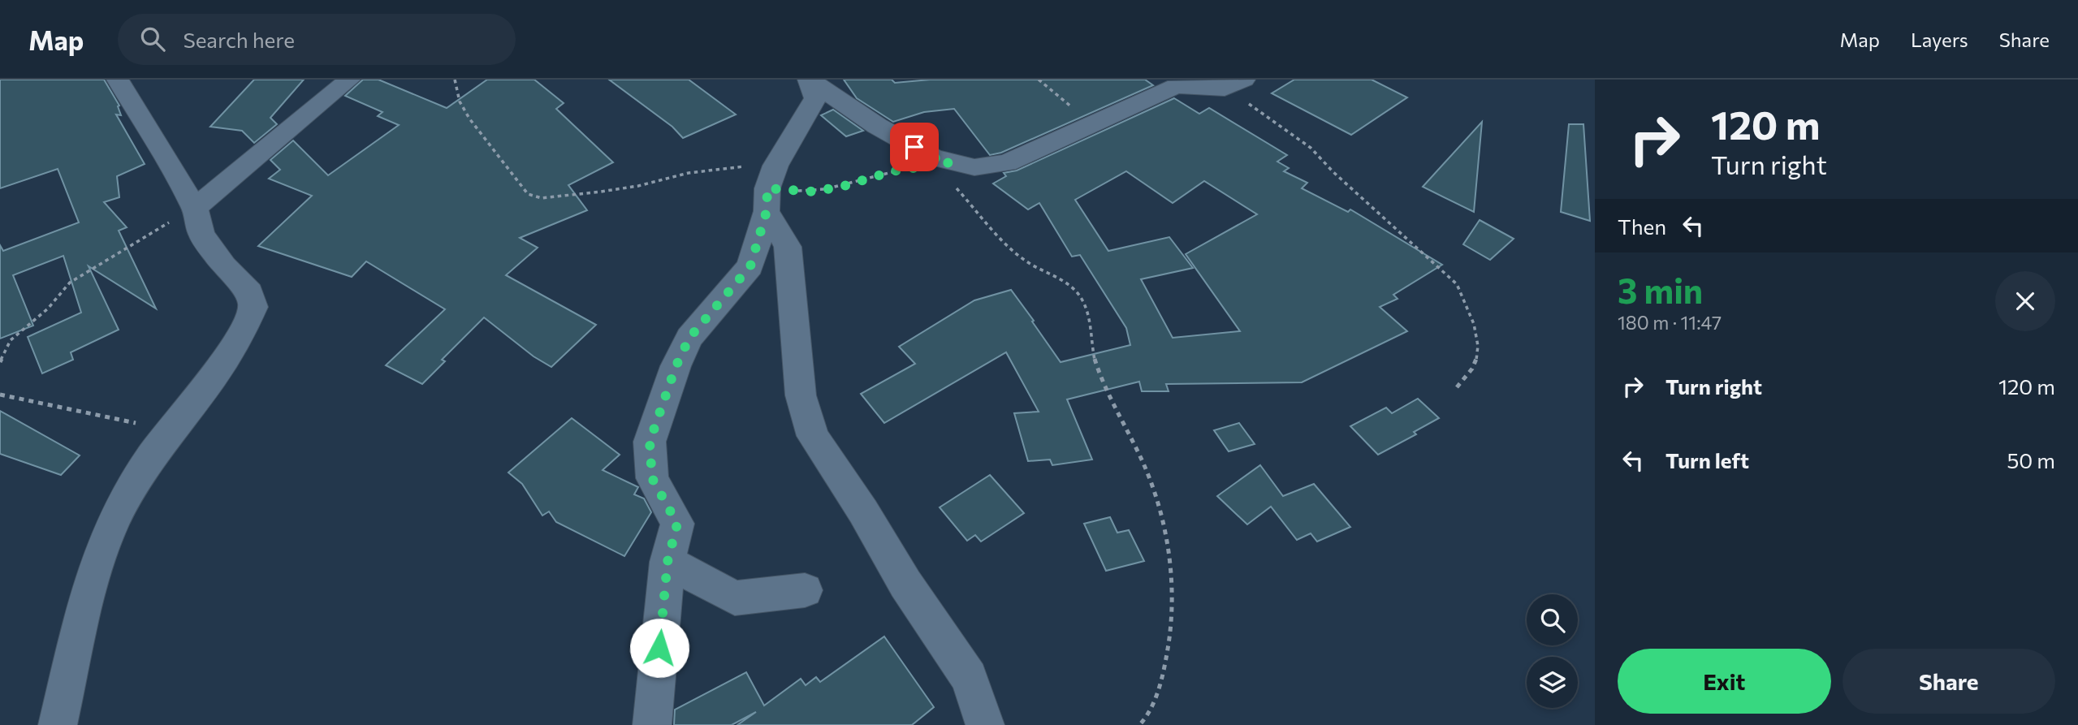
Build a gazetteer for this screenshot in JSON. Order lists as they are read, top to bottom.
{
  "page": {
    "header": "Map",
    "search": "Search here",
    "nav": ["Map", "Layers", "Share"],
    "turn": ["120 m", "Turn right"],
    "then": "Then",
    "heading": ["3 min", "180 m · 11:47"],
    "list": [
      {
        "name": "Turn right",
        "value": "120 m"
      },
      {
        "name": "Turn left",
        "value": "50 m"
      }
    ],
    "buttons": ["Exit", "Share"]
  }
}
